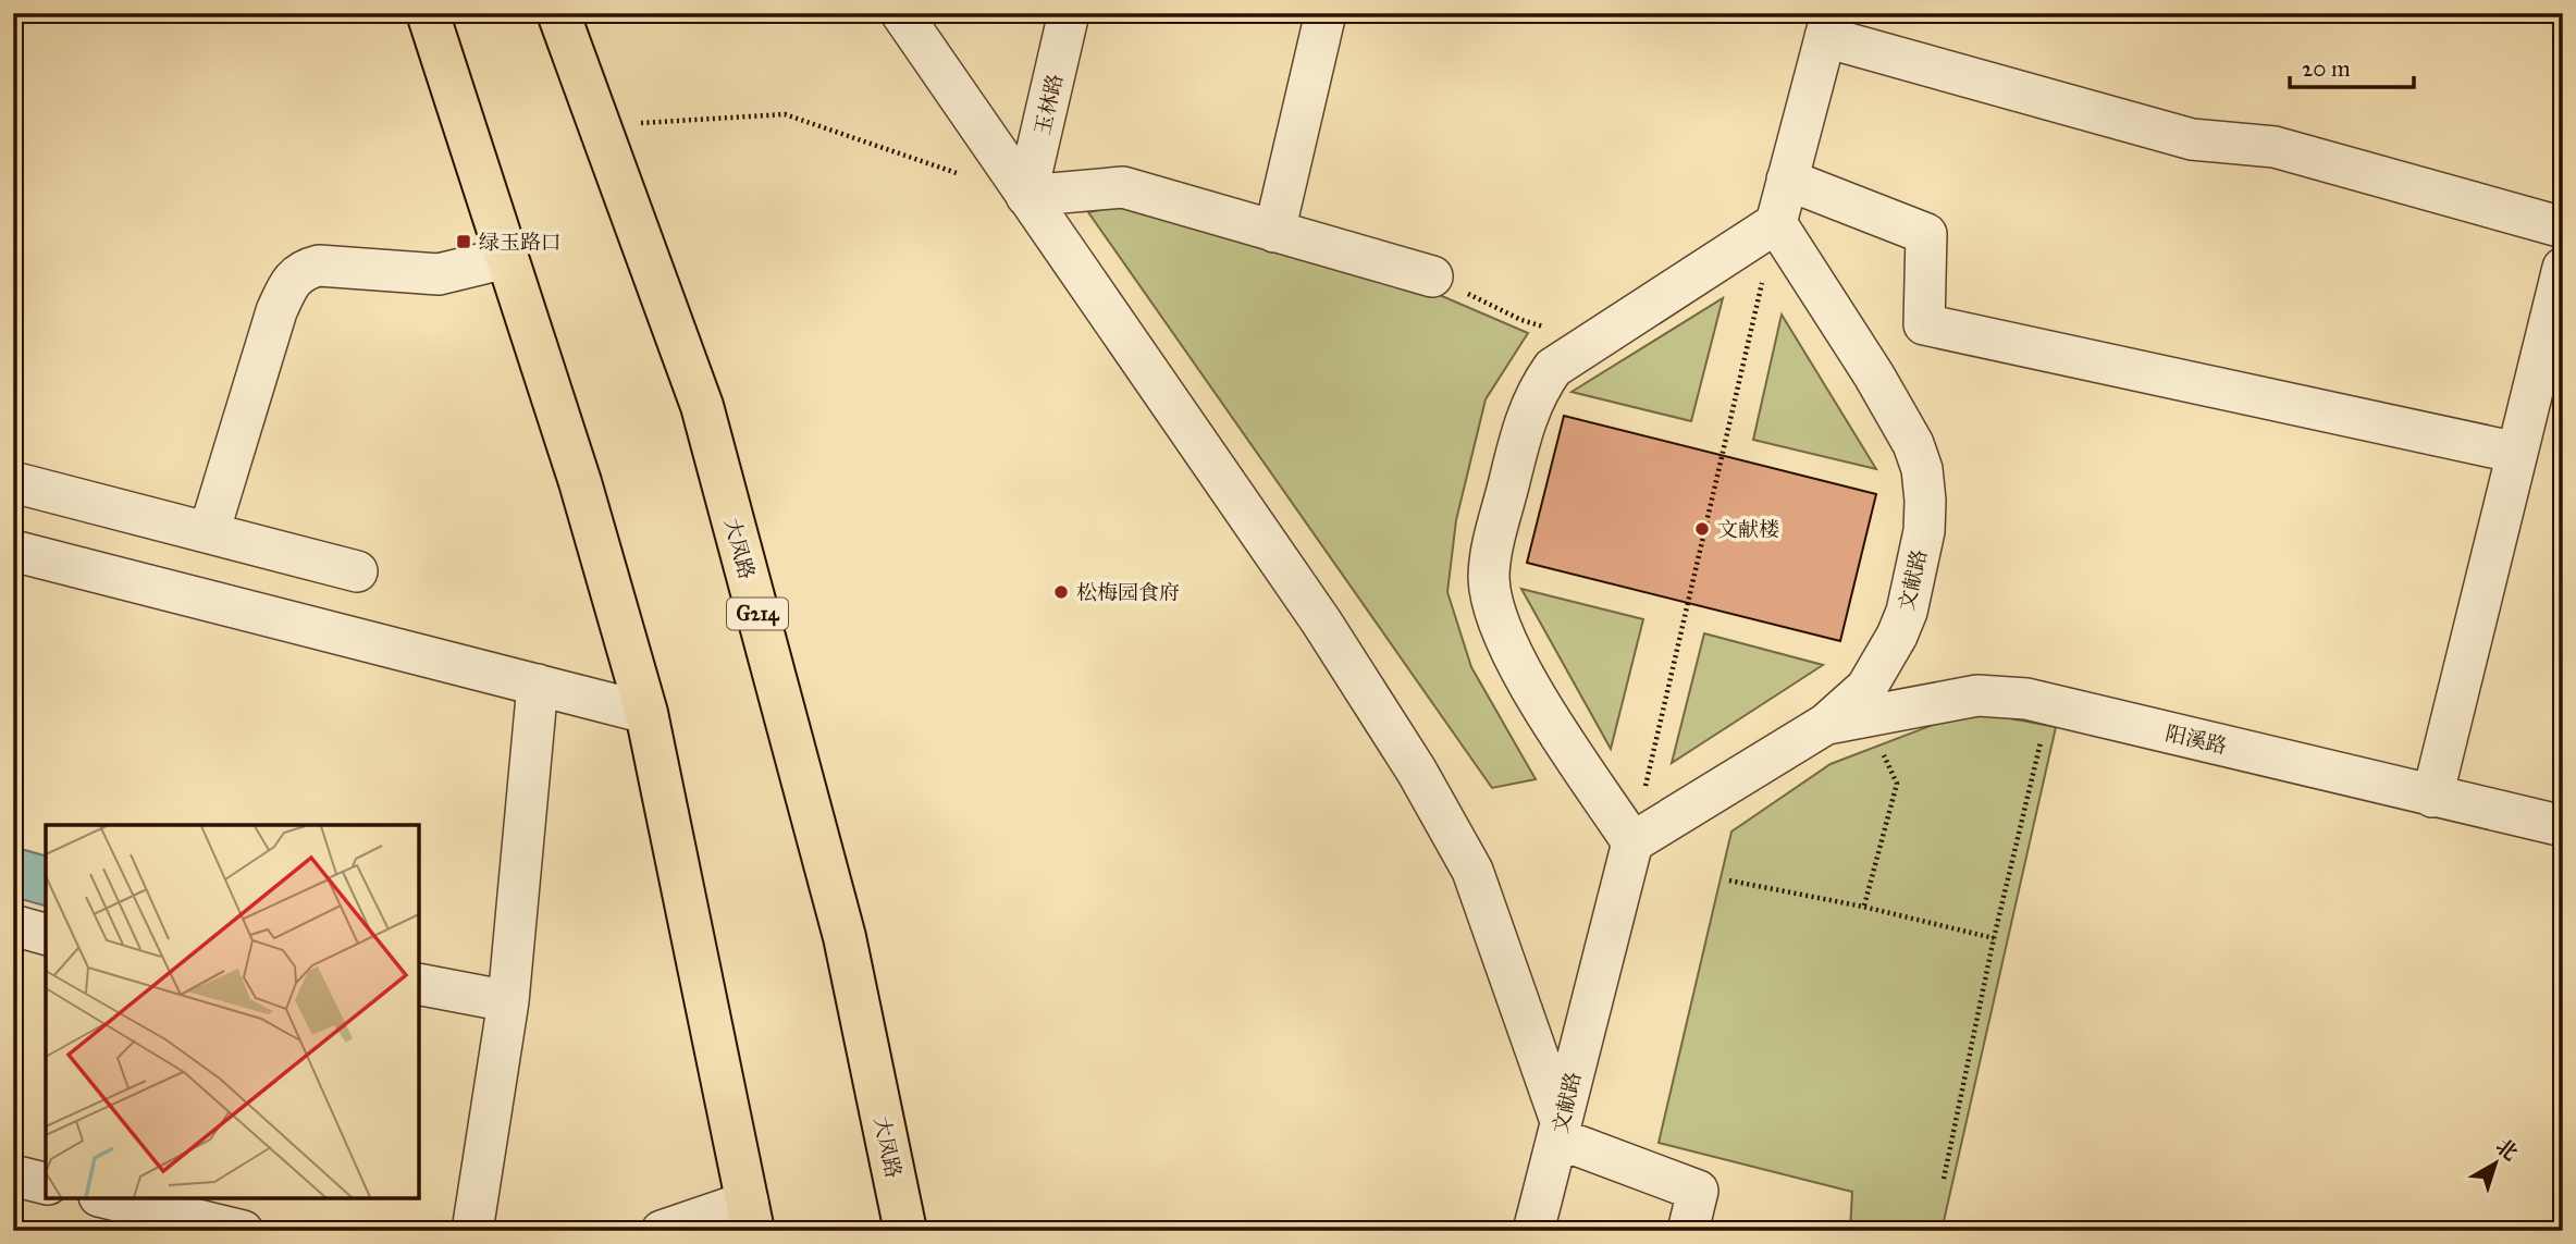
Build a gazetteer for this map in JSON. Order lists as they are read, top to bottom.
{
  "streets": {
    "highway": ["大凤路", "G214"],
    "street": ["玉林路", "文献路", "阳溪路"]
  },
  "crossings": [
    ["文献路", "阳溪路"]
  ],
  "places": {
    "transit": ["绿玉路口"],
    "other": ["文献楼", "松梅园食府"]
  },
  "scale_bar": "20 m",
  "north": "top right"
}
